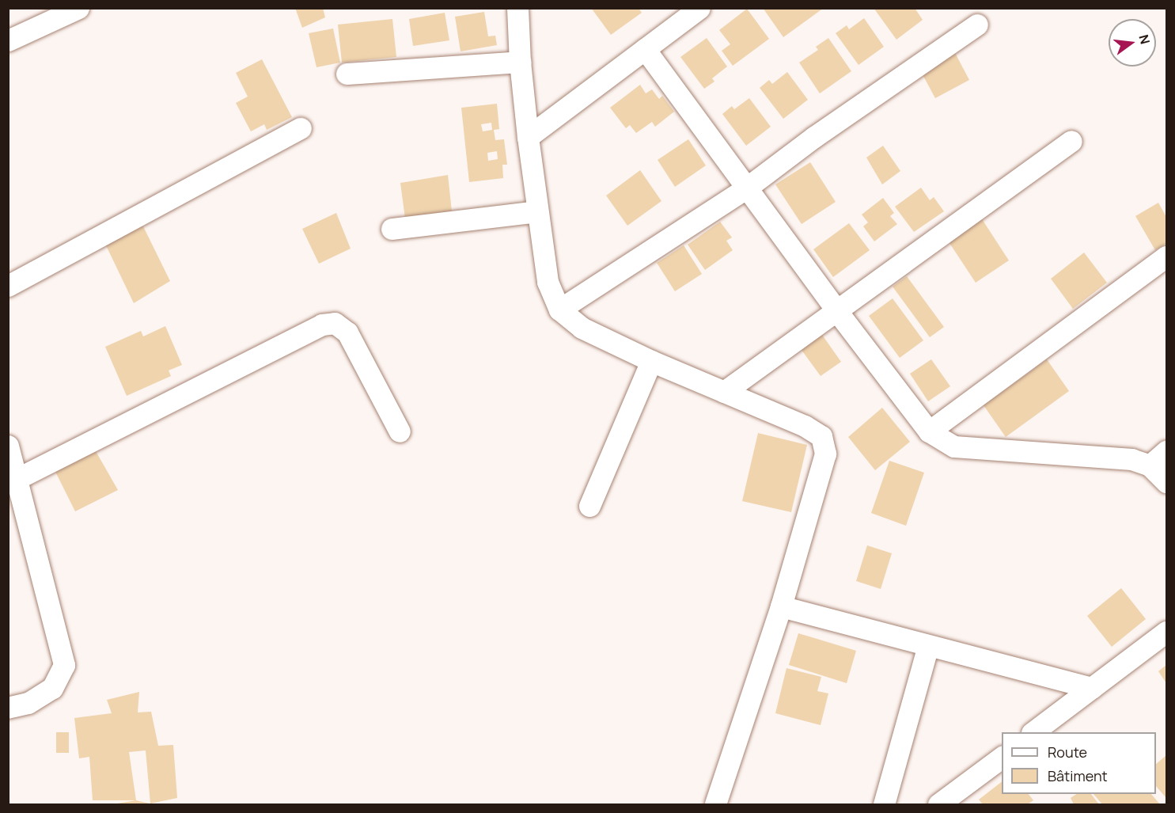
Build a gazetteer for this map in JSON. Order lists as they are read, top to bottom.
{
  "legend": ["Route", "Bâtiment"],
  "north": "right"
}
